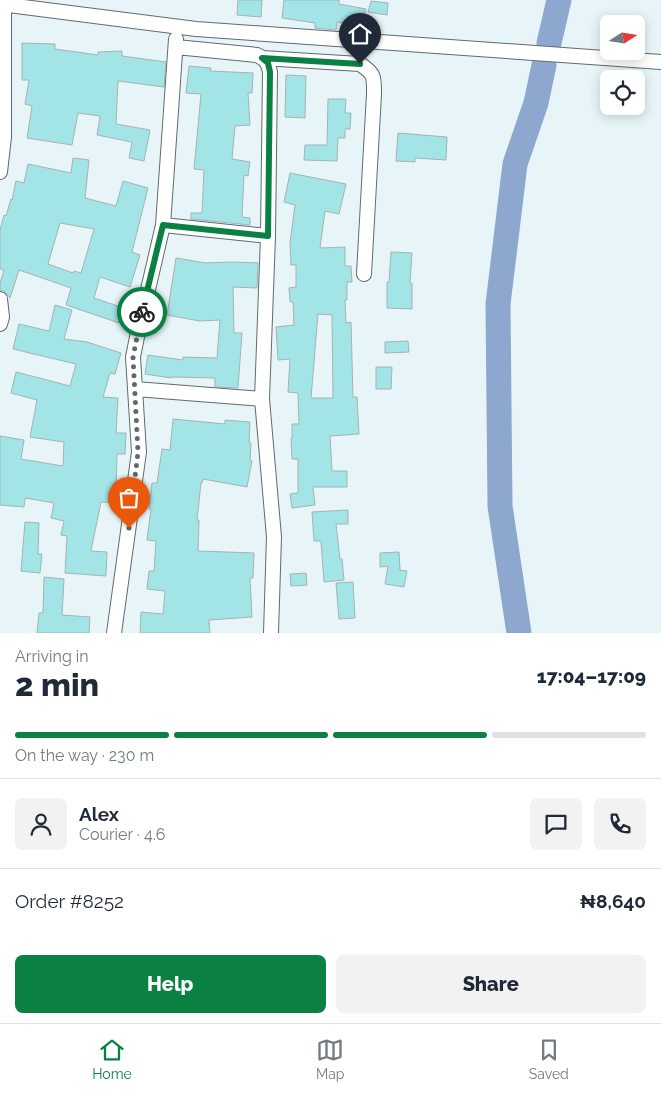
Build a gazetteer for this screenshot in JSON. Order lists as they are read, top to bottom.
{
  "north": "right",
  "page": {
    "heading": ["2 min", "Arriving in", "17:04–17:09"],
    "panel": [
      "Alex",
      "Courier · 4.6",
      "Order #8252",
      "₦8,640"
    ],
    "bar": "On the way · 230 m",
    "buttons": ["Help", "Share"],
    "tabs": ["Home", "Map", "Saved"]
  }
}
